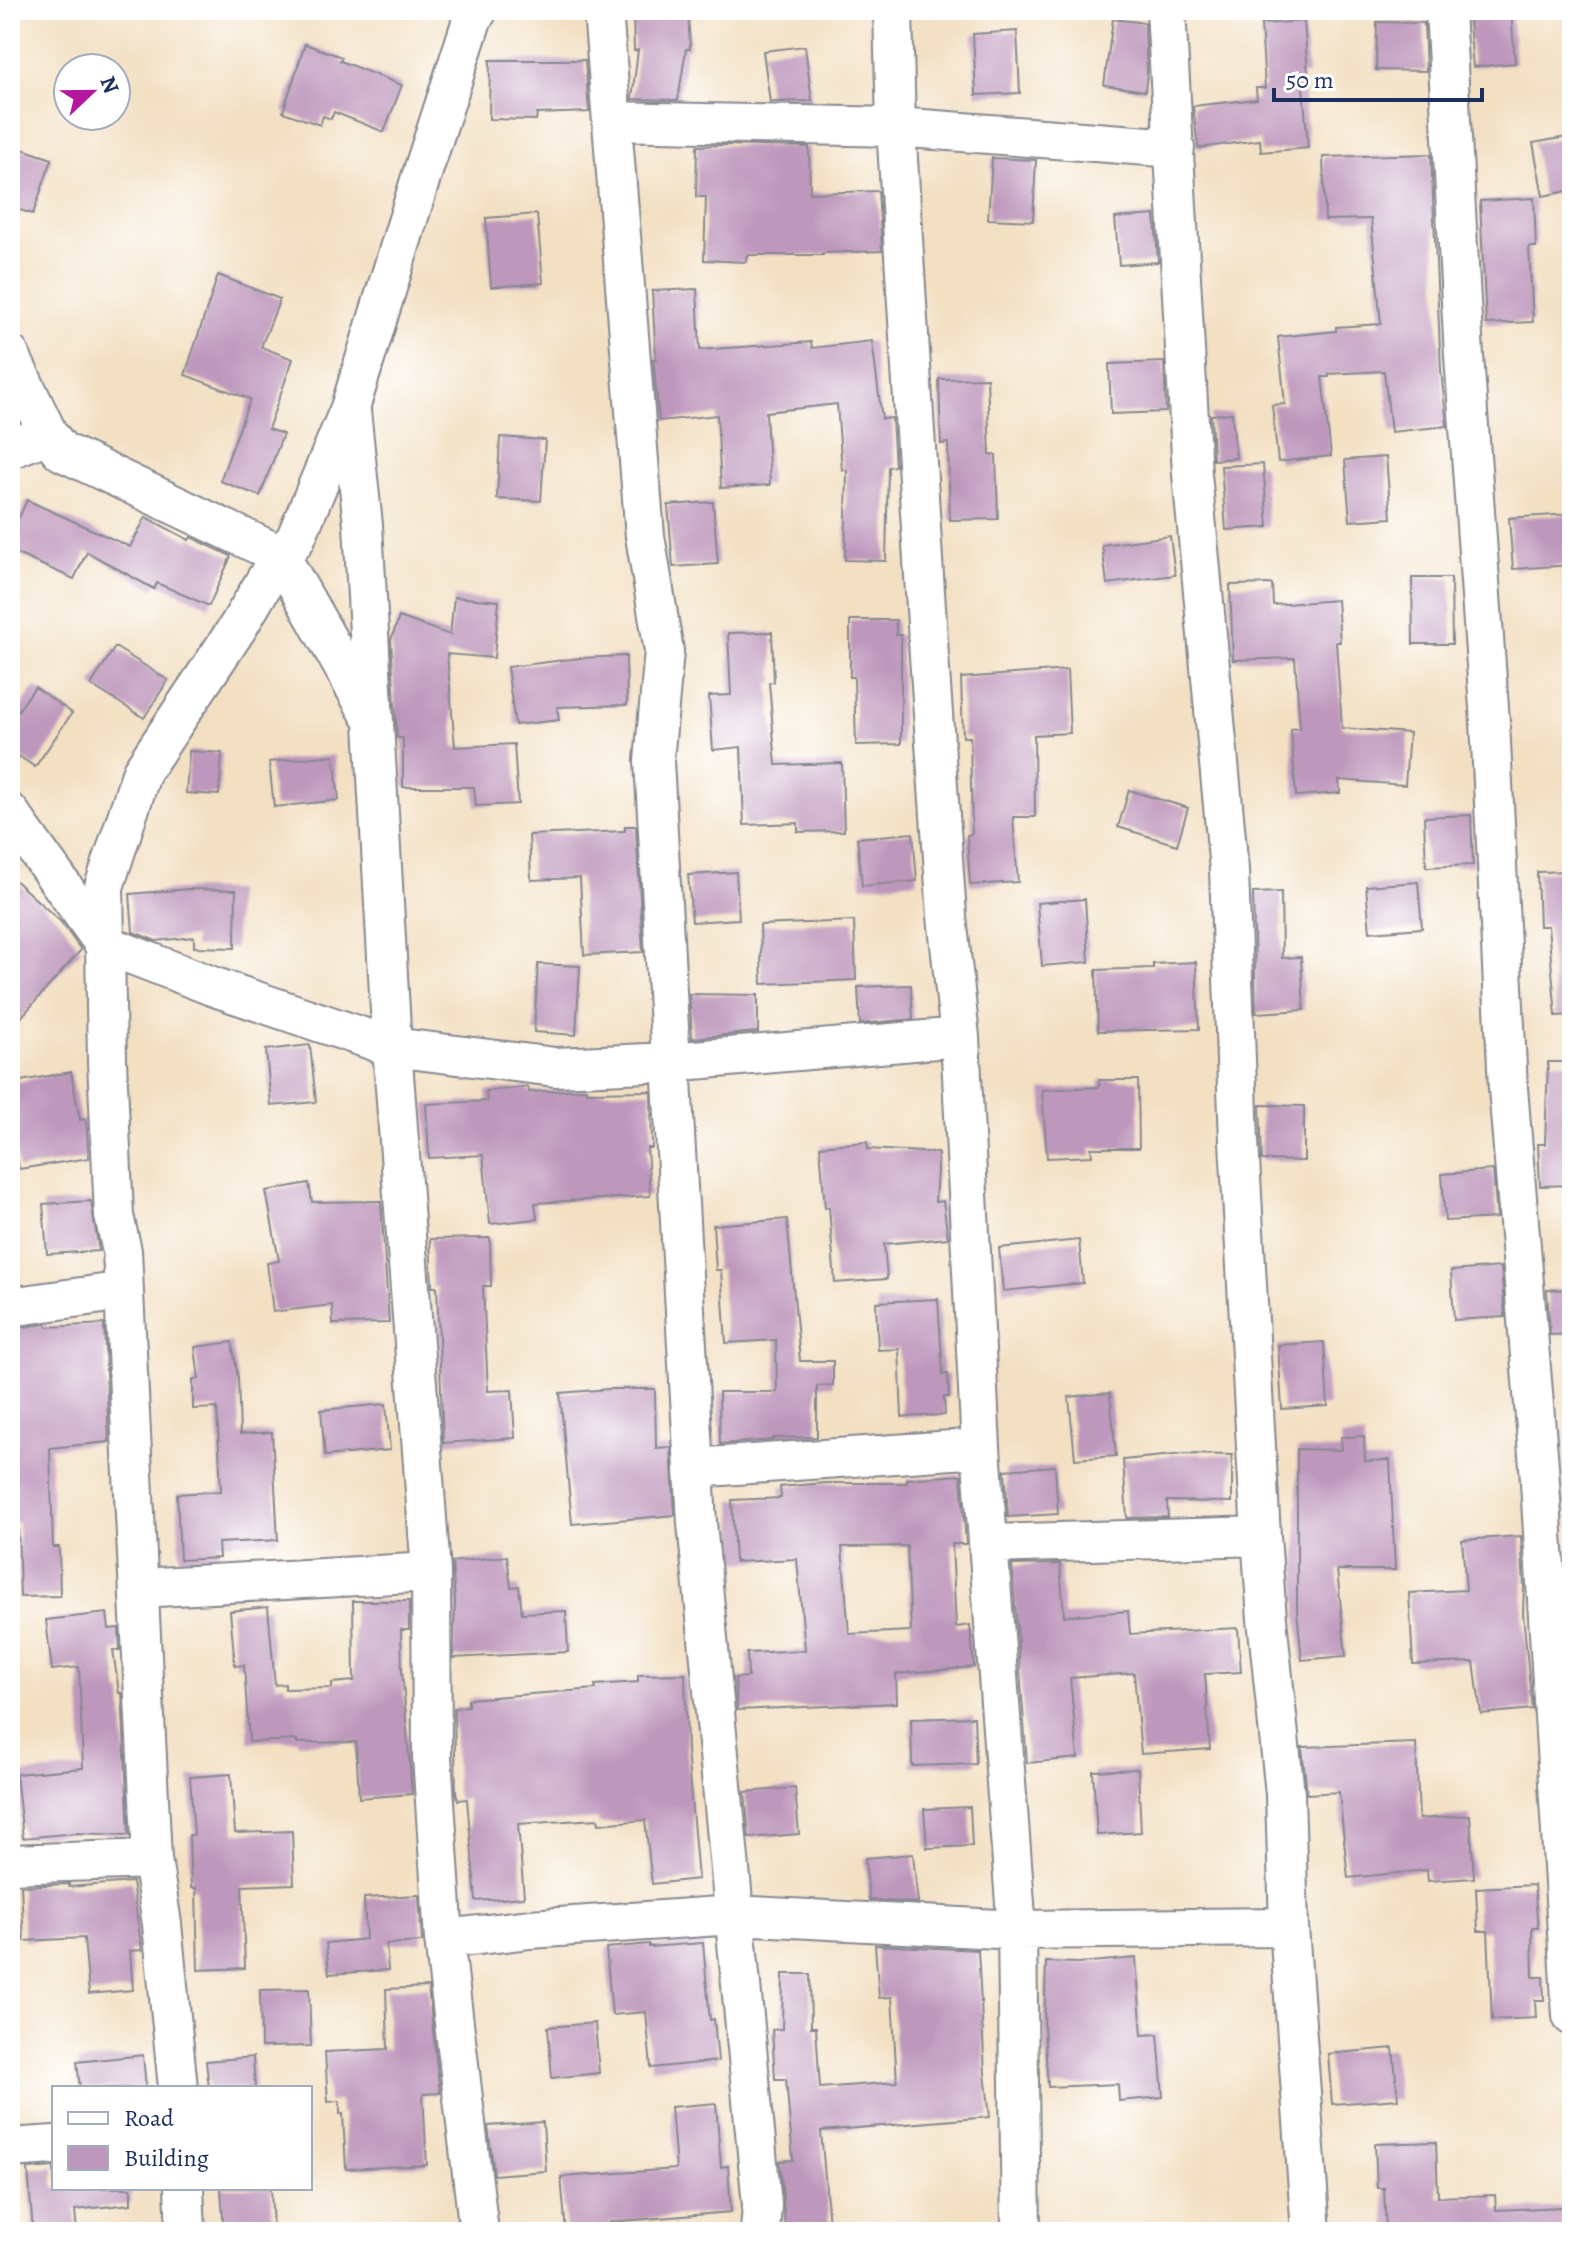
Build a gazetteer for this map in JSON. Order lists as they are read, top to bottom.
{
  "legend": ["Road", "Building"],
  "scale_bar": "50 m",
  "north": "right"
}
